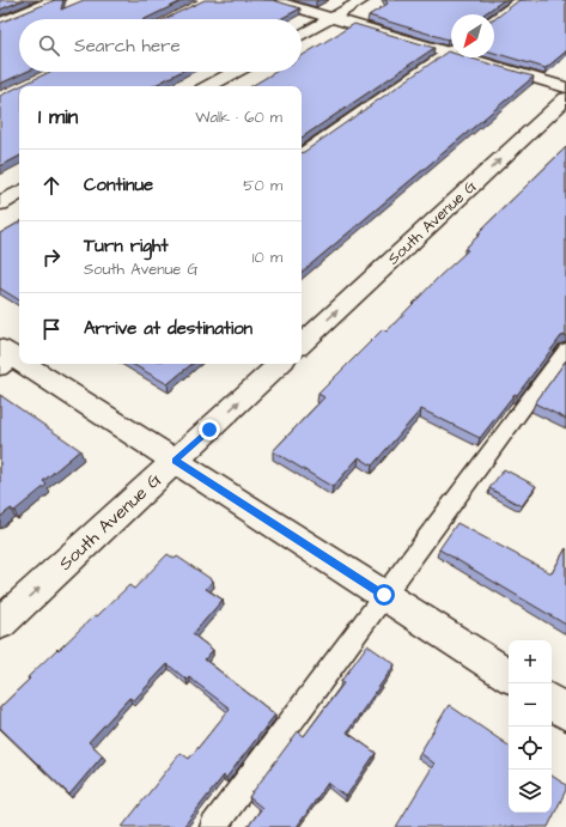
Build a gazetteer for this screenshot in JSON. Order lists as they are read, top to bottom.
{
  "streets": {
    "street": ["South Avenue G"]
  },
  "one_way": ["South Avenue G"],
  "north": "bottom left",
  "page": {
    "search": "Search here",
    "heading": ["1 min", "Walk · 60 m"],
    "list": [
      ["Continue", "50 m"],
      ["Turn right", "South Avenue G", "10 m"],
      "Arrive at destination"
    ],
    "map_buttons": ["+", "−"]
  }
}
